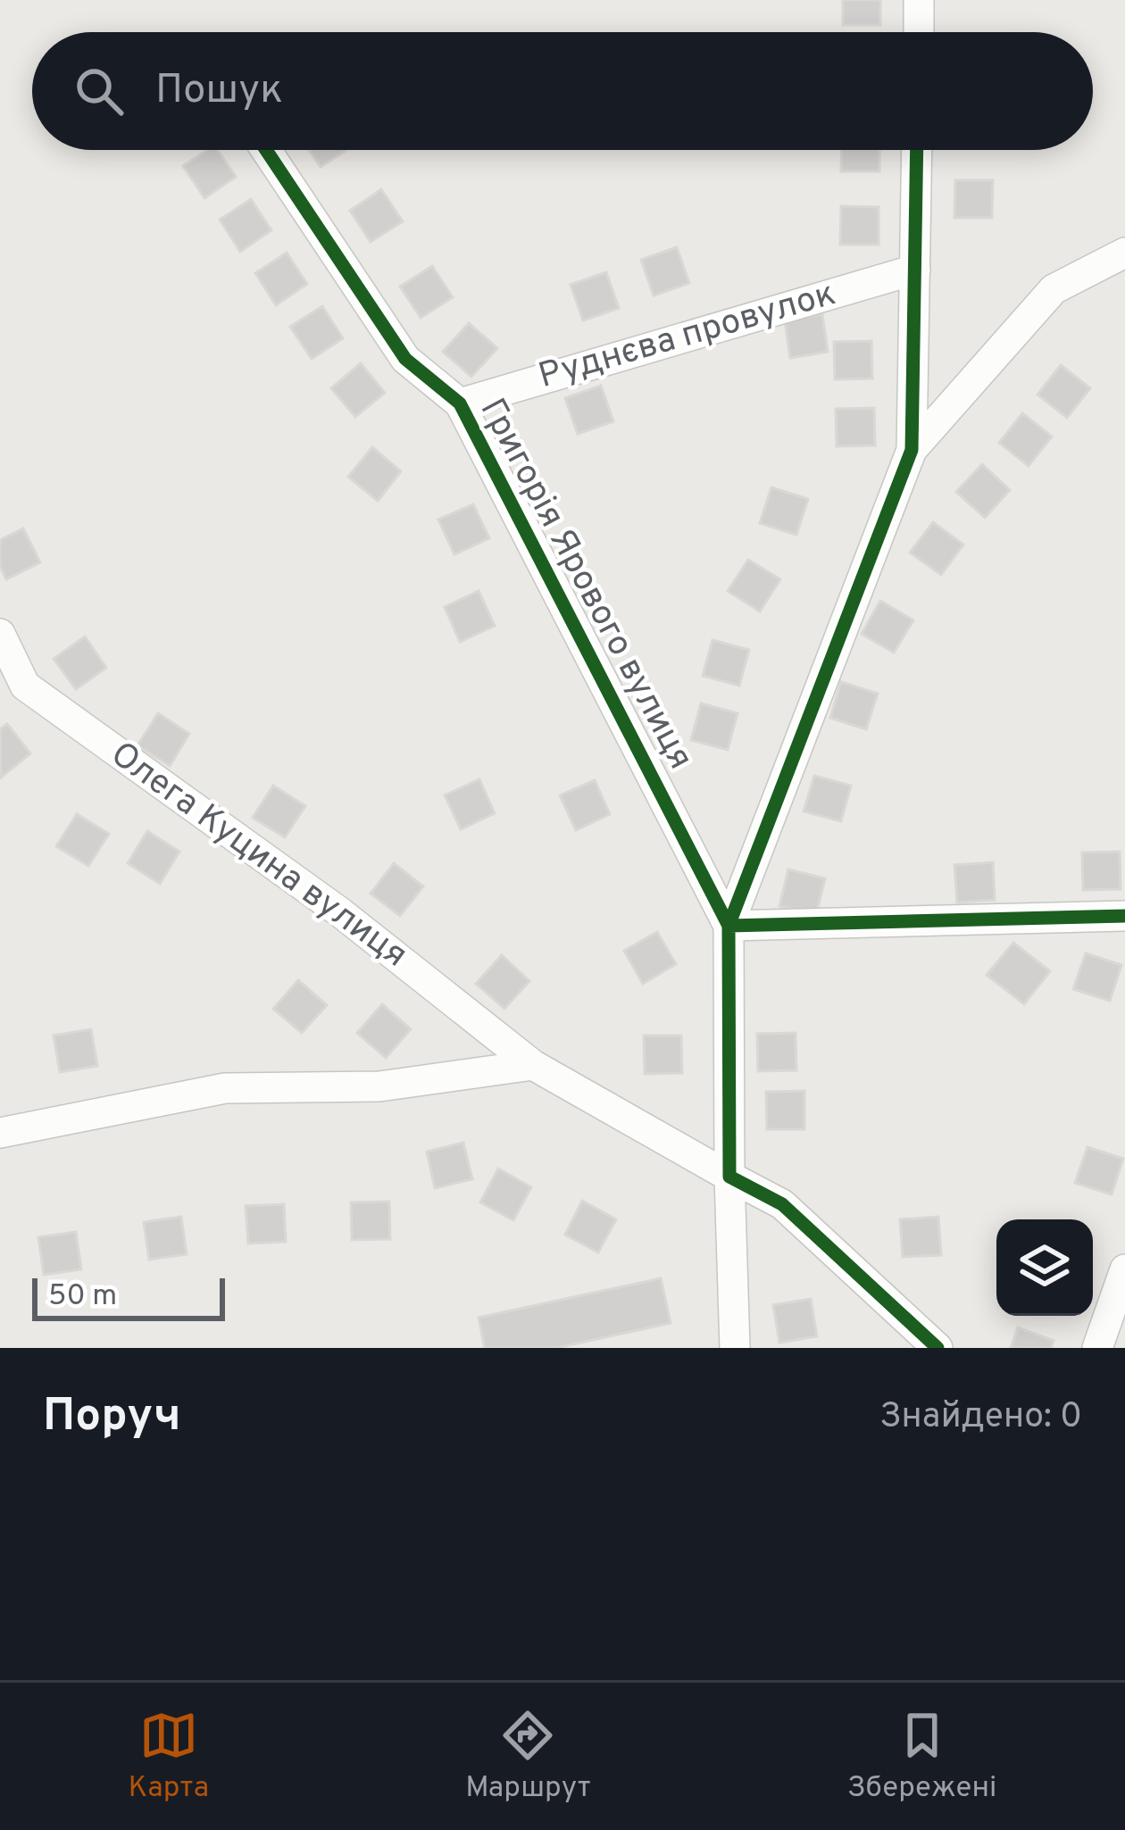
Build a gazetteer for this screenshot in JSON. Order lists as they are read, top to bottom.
{
  "streets": {
    "street": ["Руднєва провулок", "Григорія Ярового вулиця", "Олега Куцина вулиця"]
  },
  "crossings": [
    ["Руднєва провулок", "Григорія Ярового вулиця"]
  ],
  "scale_bar": "50 m",
  "page": {
    "search": "Пошук",
    "scale": "50 m",
    "heading": ["Поруч", "Знайдено: 0"],
    "nav": ["Карта", "Маршрут", "Збережені"]
  }
}
